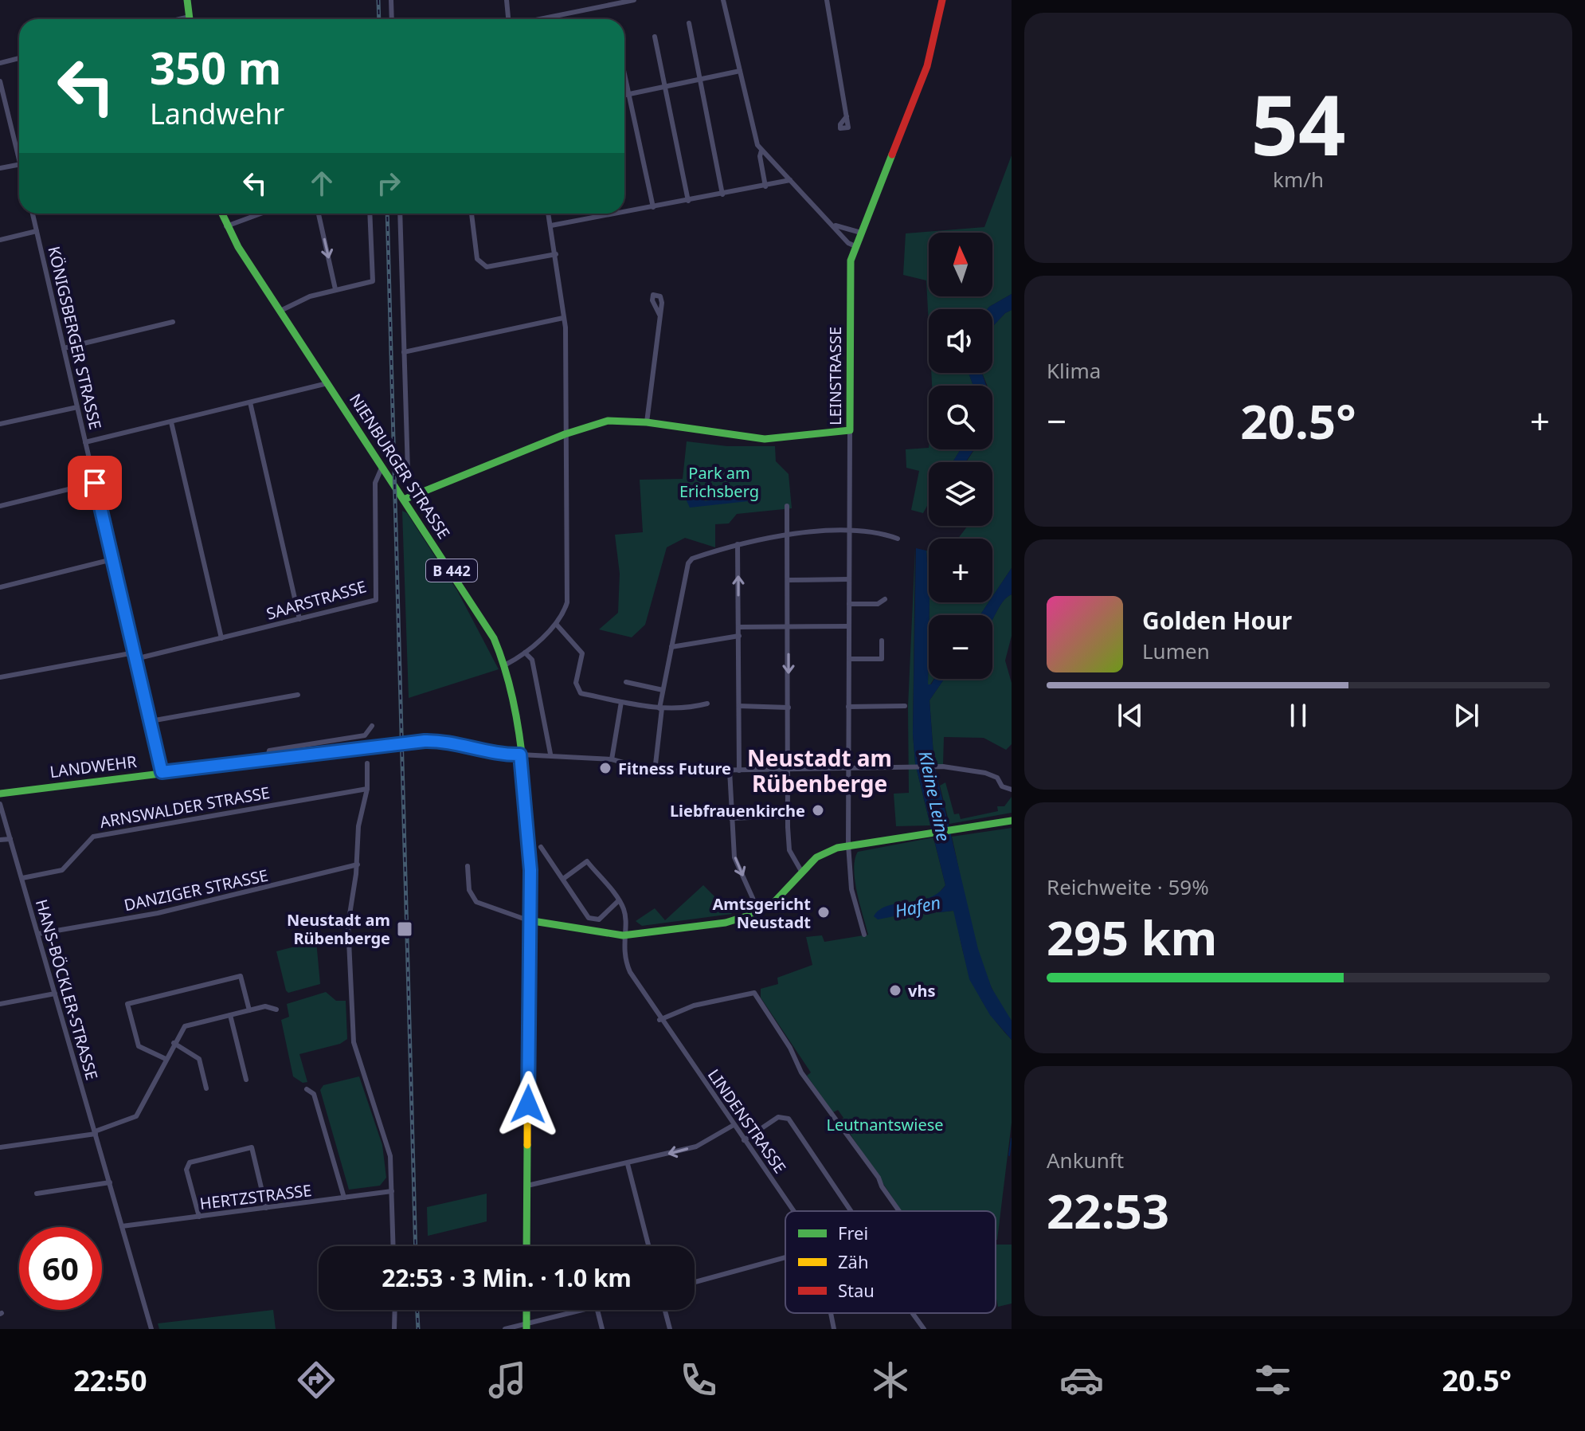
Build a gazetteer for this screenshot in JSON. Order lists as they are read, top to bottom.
{
  "streets": {
    "main road": [
      "LEINSTRASSE",
      "NIENBURGER STRASSE",
      "B 442",
      "LANDWEHR"
    ],
    "street": [
      "KÖNIGSBERGER STRASSE",
      "SAARSTRASSE",
      "ARNSWALDER STRASSE",
      "DANZIGER STRASSE",
      "HANS-BÖCKLER-STRASSE",
      "LINDENSTRASSE",
      "HERTZSTRASSE"
    ]
  },
  "crossings": [
    ["KÖNIGSBERGER STRASSE", "SAARSTRASSE"],
    ["KÖNIGSBERGER STRASSE", "LANDWEHR"],
    ["NIENBURGER STRASSE", "B 442"],
    ["NIENBURGER STRASSE", "SAARSTRASSE"],
    ["NIENBURGER STRASSE", "LANDWEHR"],
    ["B 442", "LANDWEHR"],
    ["ARNSWALDER STRASSE", "HANS-BÖCKLER-STRASSE"],
    ["DANZIGER STRASSE", "HANS-BÖCKLER-STRASSE"],
    ["HANS-BÖCKLER-STRASSE", "HERTZSTRASSE"]
  ],
  "districts": ["Neustadt am Rübenberge"],
  "water": ["Kleine Leine", "Hafen"],
  "parks": ["Park am Erichsberg", "Leutnantswiese"],
  "places": {
    "other": [
      "Fitness Future",
      "Liebfrauenkirche",
      "Amtsgericht Neustadt",
      "vhs"
    ],
    "transit": ["Neustadt am Rübenberge"]
  },
  "legend": ["Frei", "Zäh", "Stau"],
  "north": "top",
  "page": {
    "tile": [
      ["54", "km/h"],
      "Klima",
      ["Reichweite · 59%", "295 km"],
      ["Ankunft", "22:53"]
    ],
    "turn": ["350 m", "Landwehr"],
    "map_buttons": ["+", "−"],
    "heat": ["−", "20.5°", "+"],
    "song": ["Golden Hour", "Lumen"],
    "limit": "60",
    "trip": "22:53 · 3 Min. · 1.0 km",
    "tabs": ["22:50", "20.5°"]
  }
}
